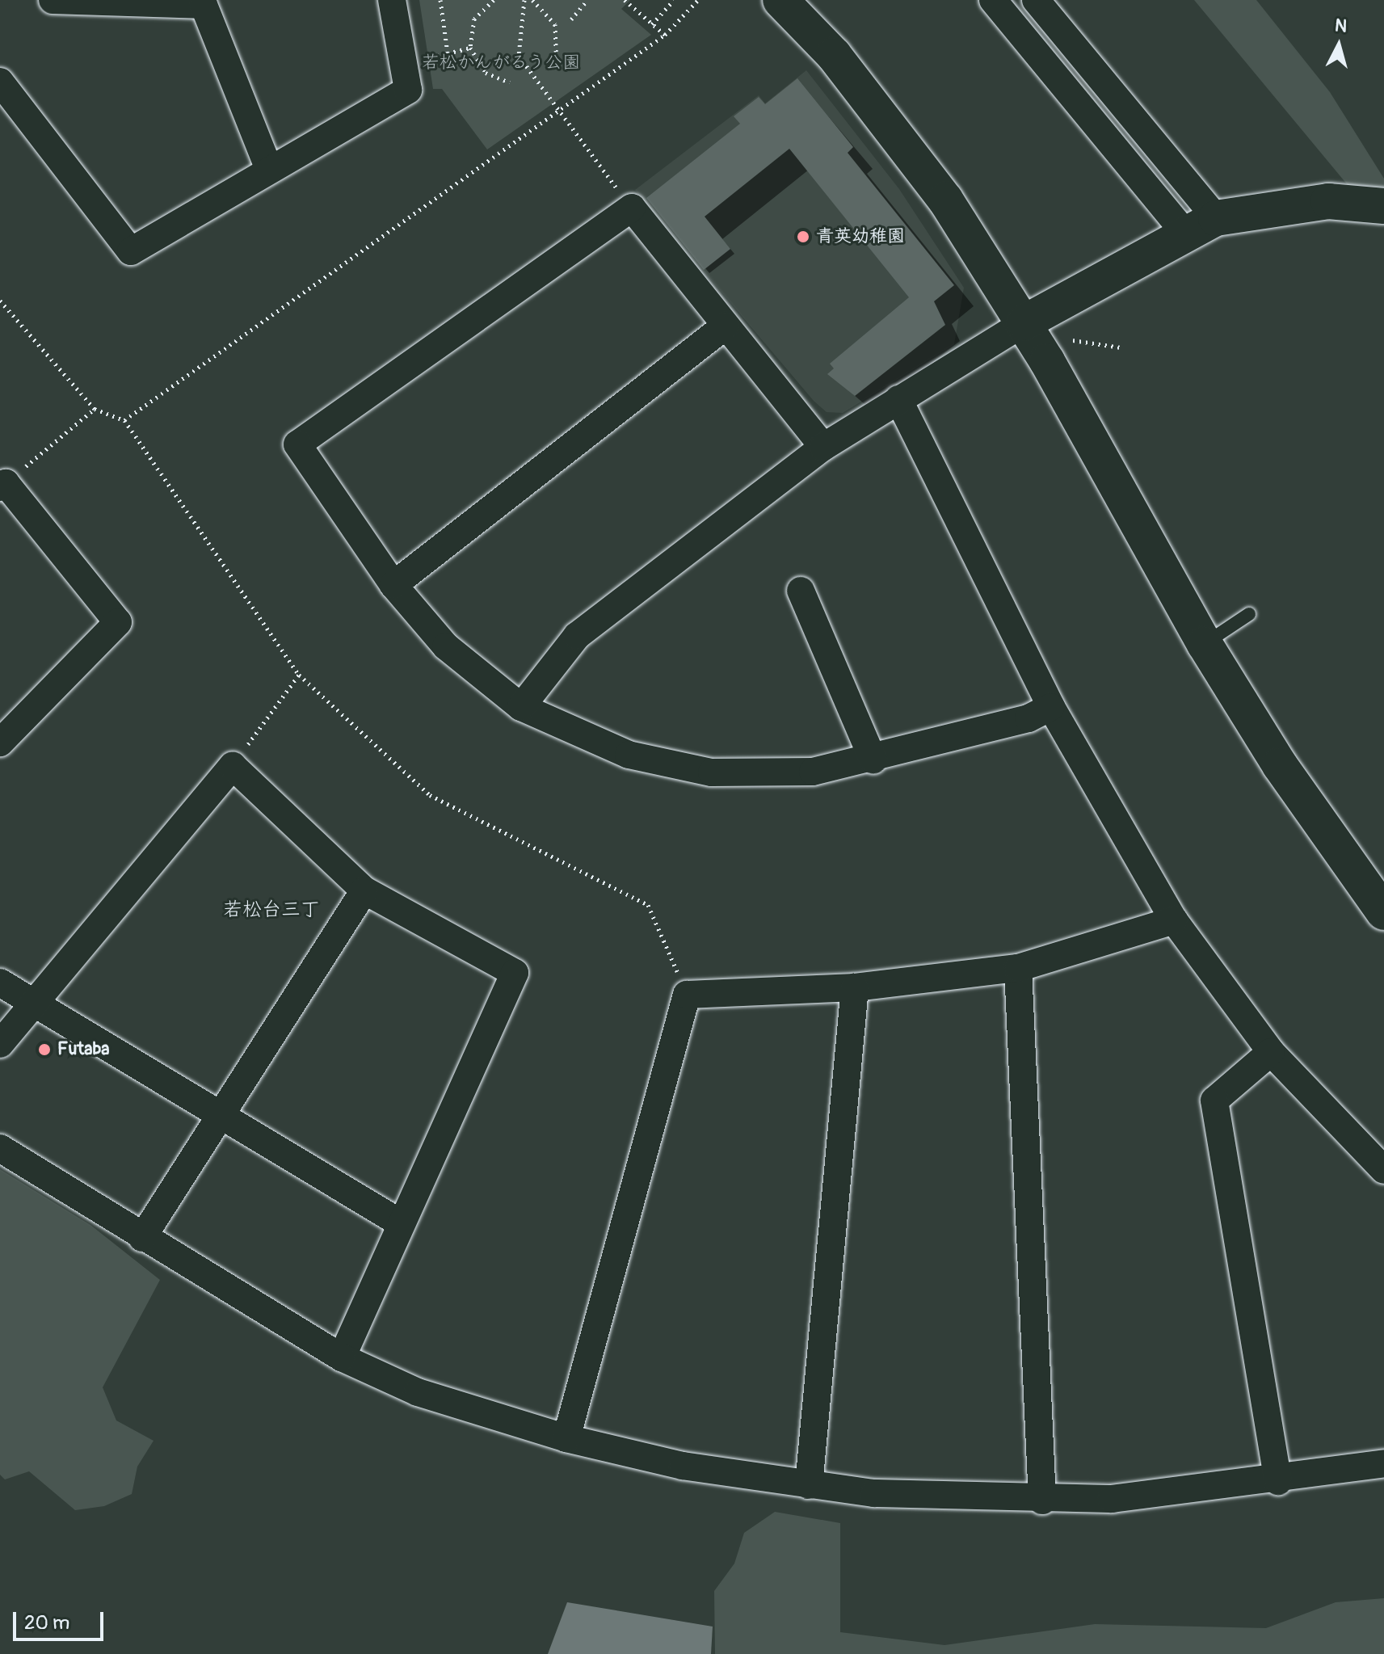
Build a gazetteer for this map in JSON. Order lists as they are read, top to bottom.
{
  "districts": ["若松台三丁"],
  "parks": ["若松かんがるう公園"],
  "places": ["青英幼稚園", "Futaba"],
  "scale_bar": "20 m",
  "north": "top"
}
